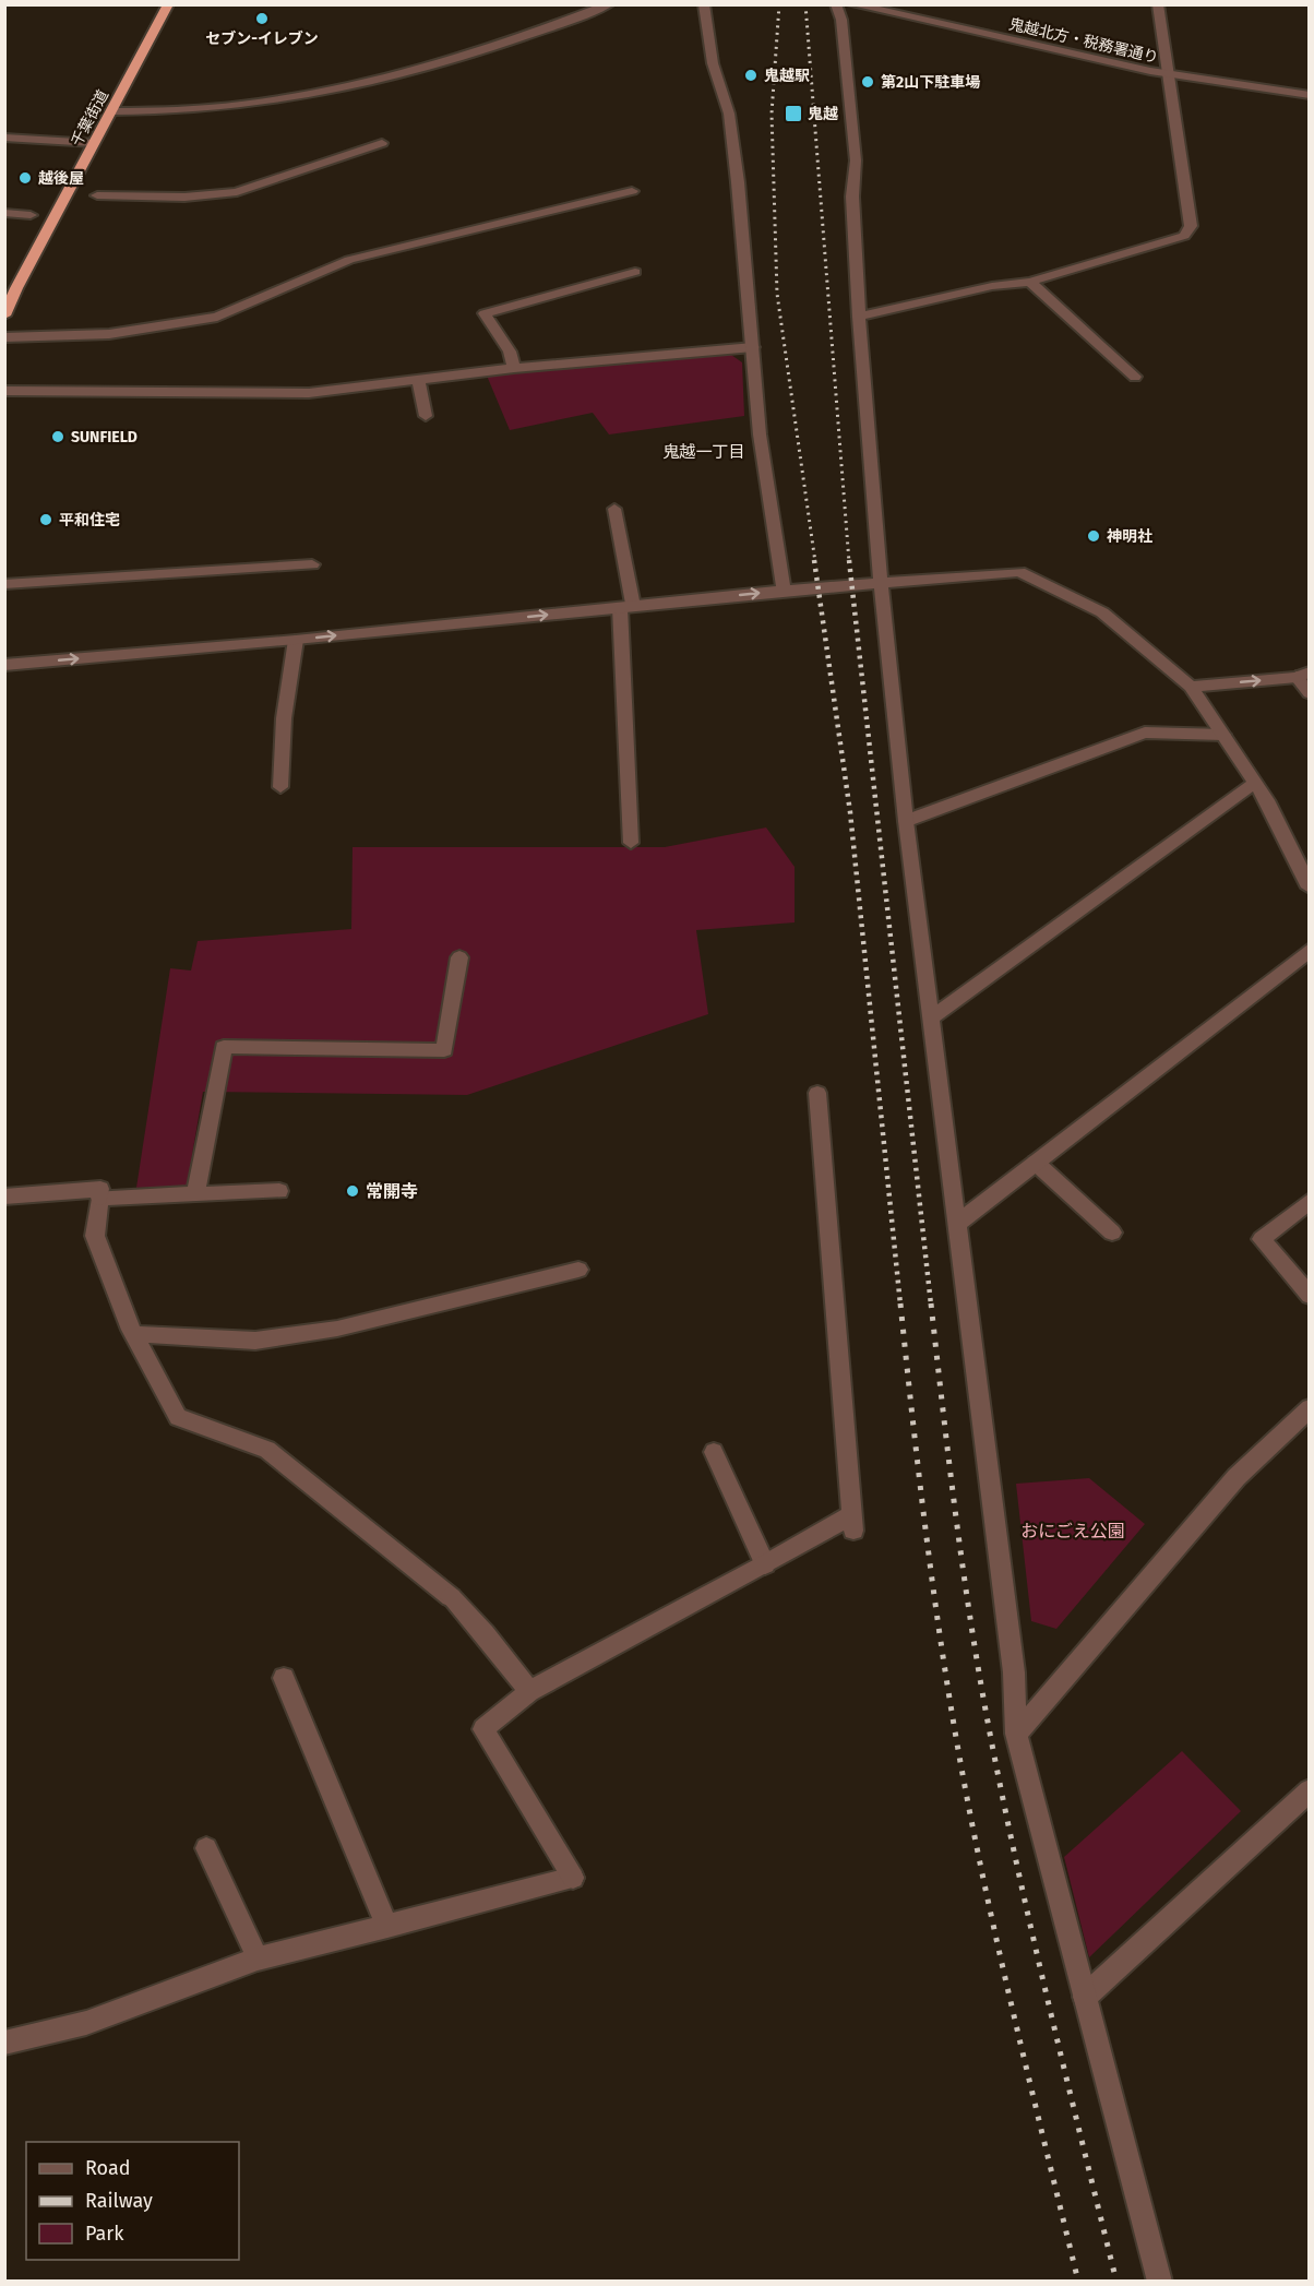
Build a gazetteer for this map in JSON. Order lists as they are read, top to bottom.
{
  "streets": {
    "highway": ["千葉街道"],
    "street": ["鬼越北方・税務署通り"]
  },
  "districts": ["鬼越一丁目"],
  "parks": ["おにごえ公園"],
  "places": {
    "other": [
      "セブン-イレブン",
      "鬼越駅",
      "第2山下駐車場",
      "越後屋",
      "SUNFIELD",
      "平和住宅",
      "神明社",
      "常開寺"
    ],
    "transit": ["鬼越"]
  },
  "legend": ["Road", "Railway", "Park"]
}
